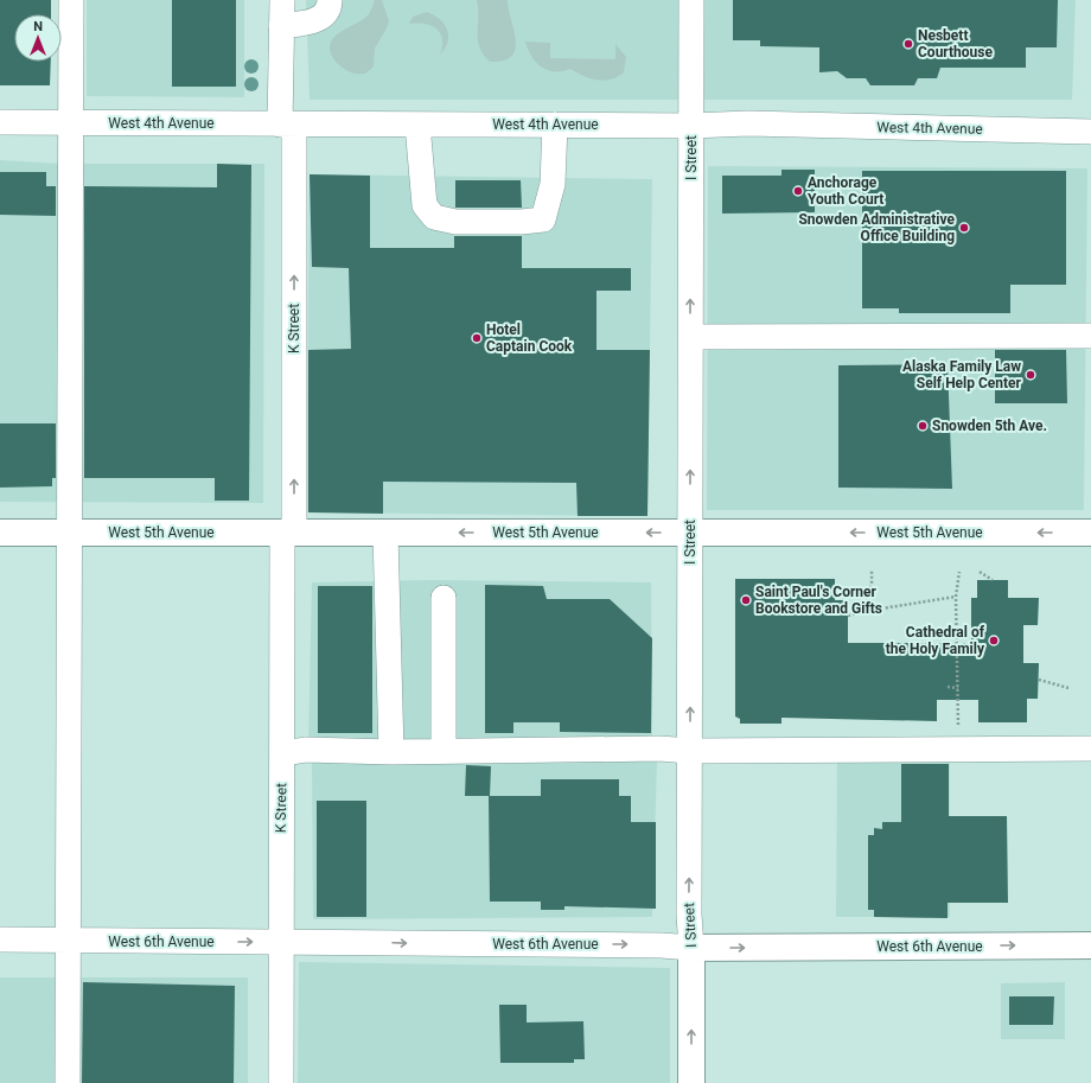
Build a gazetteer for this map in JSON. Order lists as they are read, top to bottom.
{
  "streets": {
    "main road": ["I Street", "West 5th Avenue", "West 6th Avenue"],
    "street": ["West 4th Avenue", "K Street"]
  },
  "crossings": [
    ["West 4th Avenue", "I Street"],
    ["West 4th Avenue", "K Street"],
    ["I Street", "West 5th Avenue"],
    ["I Street", "West 6th Avenue"],
    ["K Street", "West 5th Avenue"],
    ["K Street", "West 6th Avenue"]
  ],
  "one_way": ["I Street", "West 5th Avenue"],
  "places": [
    "Nesbett Courthouse",
    "Anchorage Youth Court",
    "Snowden Administrative Office Building",
    "Hotel Captain Cook",
    "Alaska Family Law Self Help Center",
    "Snowden 5th Ave.",
    "Saint Paul's Corner Bookstore and Gifts",
    "Cathedral of the Holy Family"
  ],
  "north": "top"
}
